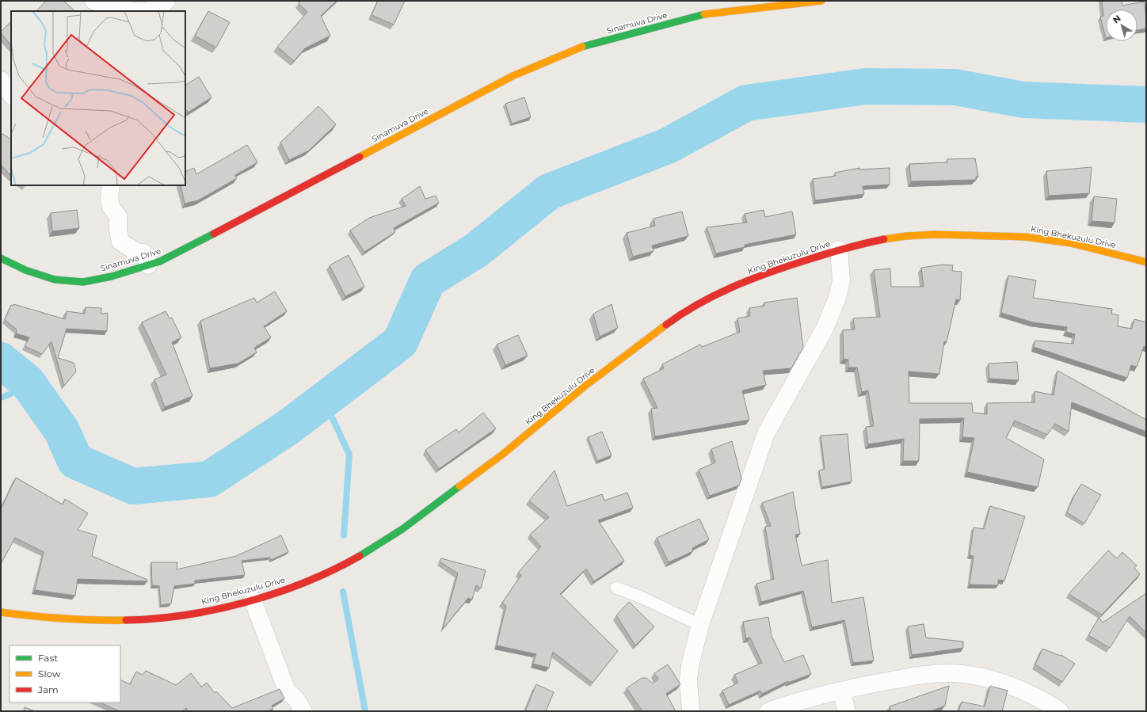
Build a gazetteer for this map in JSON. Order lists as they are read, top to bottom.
{
  "streets": {
    "street": ["Sinamuva Drive", "King Bhekuzulu Drive"]
  },
  "legend": ["Fast", "Slow", "Jam"],
  "north": "top left"
}
